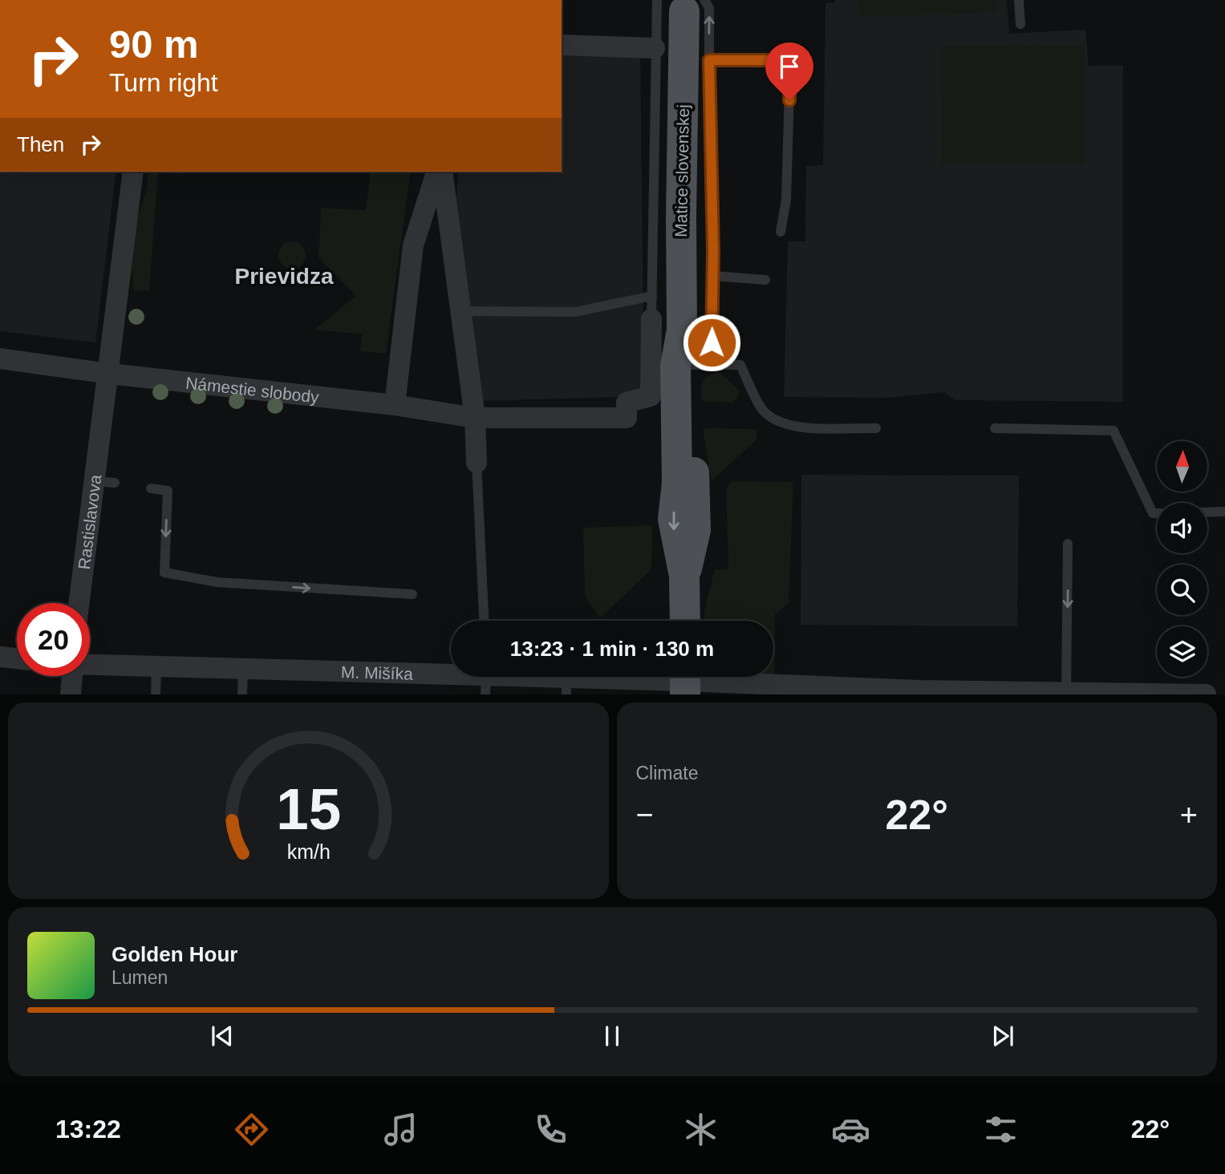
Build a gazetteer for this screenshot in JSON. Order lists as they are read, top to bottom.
{
  "streets": {
    "main road": ["Matice slovenskej"],
    "street": ["Námestie slobody", "Rastislavova", "M. Mišíka"]
  },
  "crossings": [
    ["Námestie slobody", "Rastislavova"]
  ],
  "districts": ["Prievidza"],
  "north": "top",
  "page": {
    "turn": ["90 m", "Turn right"],
    "then": "Then",
    "limit": "20",
    "trip": "13:23 · 1 min · 130 m",
    "tile": "Climate",
    "heat": ["−", "22°", "+"],
    "song": ["Golden Hour", "Lumen"],
    "tabs": ["13:22", "22°"],
    "gauge": ["15", "km/h"]
  }
}
